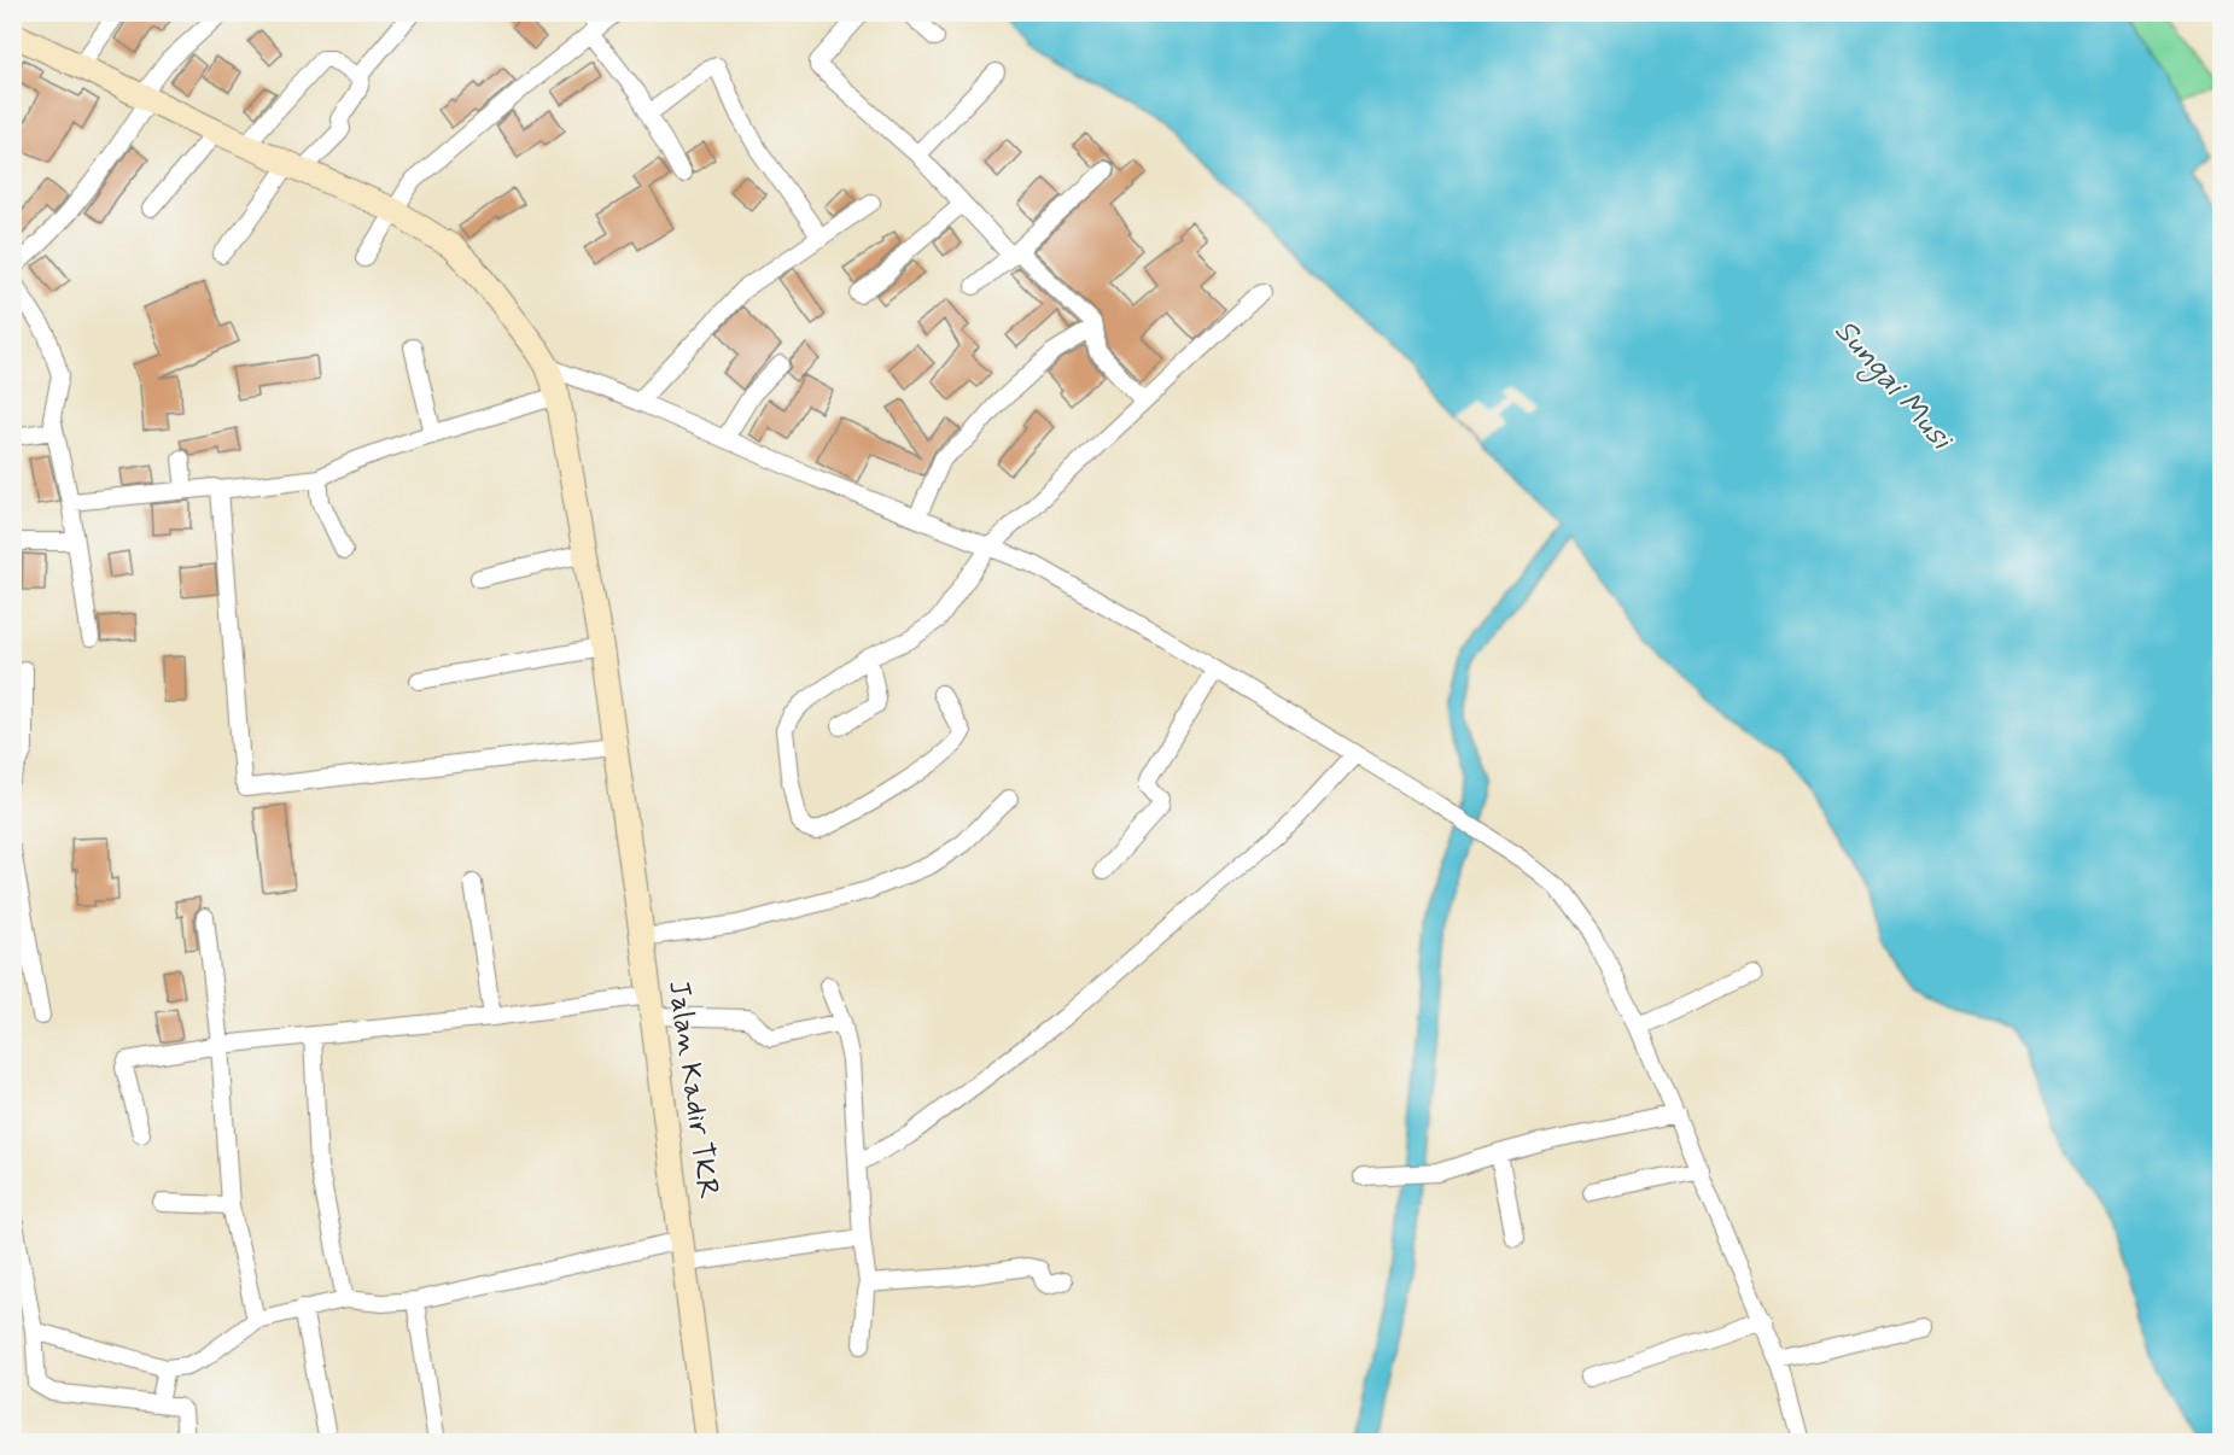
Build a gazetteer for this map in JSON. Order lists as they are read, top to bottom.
{
  "streets": {
    "street": ["Jalan Kadir TKR"]
  },
  "water": ["Sungai Musi"]
}
